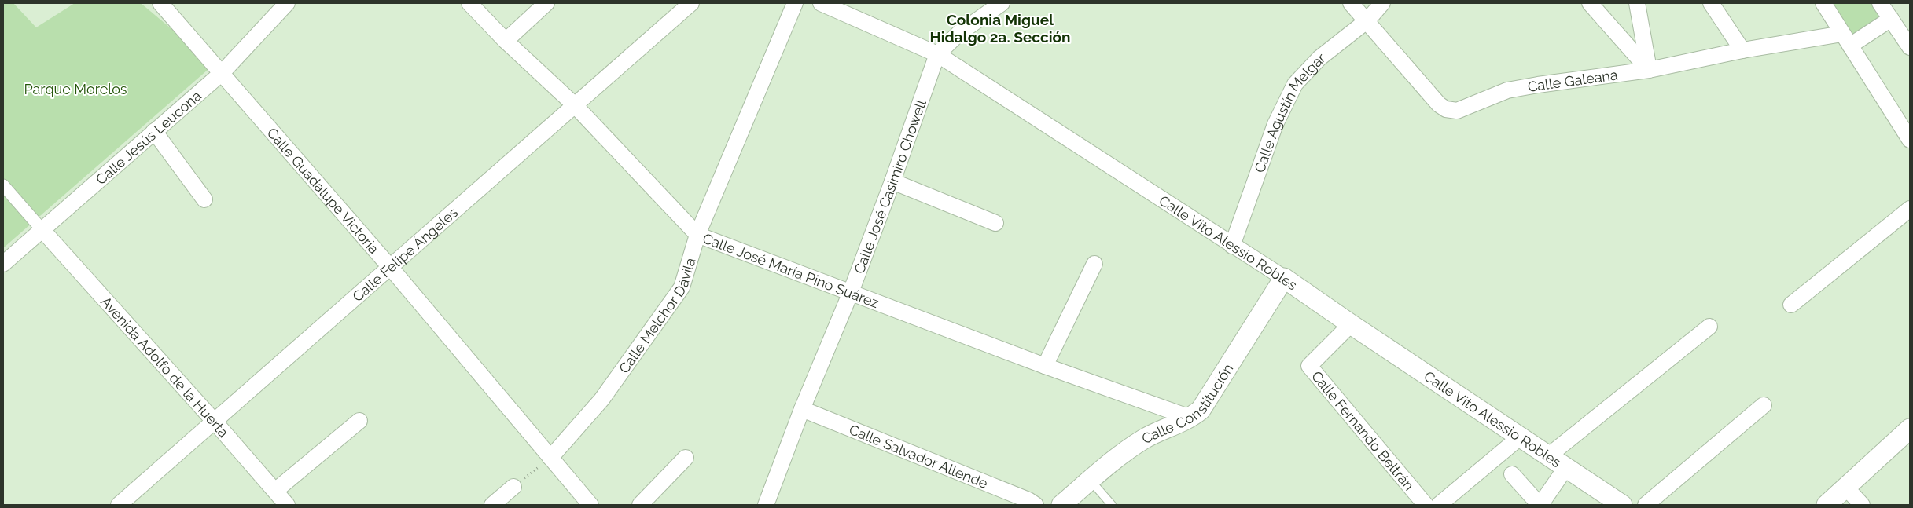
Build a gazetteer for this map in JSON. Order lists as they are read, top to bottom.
{
  "streets": {
    "street": [
      "Calle Galeana",
      "Calle Agustín Melgar",
      "Calle Jesús Leucona",
      "Calle José Casimiro Chowell",
      "Calle Guadalupe Victoria",
      "Calle Vito Alessio Robles",
      "Calle Felipe Ángeles",
      "Calle José María Pino Suárez",
      "Calle Melchor Dávila",
      "Avenida Adolfo de la Huerta",
      "Calle Constitución",
      "Calle Fernando Beltrán",
      "Calle Salvador Allende"
    ]
  },
  "crossings": [
    ["Calle Galeana", "Calle Agustín Melgar"],
    ["Calle Agustín Melgar", "Calle Vito Alessio Robles"],
    ["Calle Jesús Leucona", "Calle Guadalupe Victoria"],
    ["Calle Jesús Leucona", "Avenida Adolfo de la Huerta"],
    ["Calle José Casimiro Chowell", "Calle Vito Alessio Robles"],
    ["Calle José Casimiro Chowell", "Calle José María Pino Suárez"],
    ["Calle José Casimiro Chowell", "Calle Salvador Allende"],
    ["Calle Guadalupe Victoria", "Calle Felipe Ángeles"],
    ["Calle Guadalupe Victoria", "Calle Melchor Dávila"],
    ["Calle Vito Alessio Robles", "Calle Constitución"],
    ["Calle Vito Alessio Robles", "Calle Fernando Beltrán"],
    ["Calle Felipe Ángeles", "Calle José María Pino Suárez"],
    ["Calle Felipe Ángeles", "Avenida Adolfo de la Huerta"],
    ["Calle José María Pino Suárez", "Calle Melchor Dávila"],
    ["Calle José María Pino Suárez", "Calle Constitución"]
  ],
  "districts": ["Colonia Miguel Hidalgo 2a. Sección"],
  "parks": ["Parque Morelos"]
}
